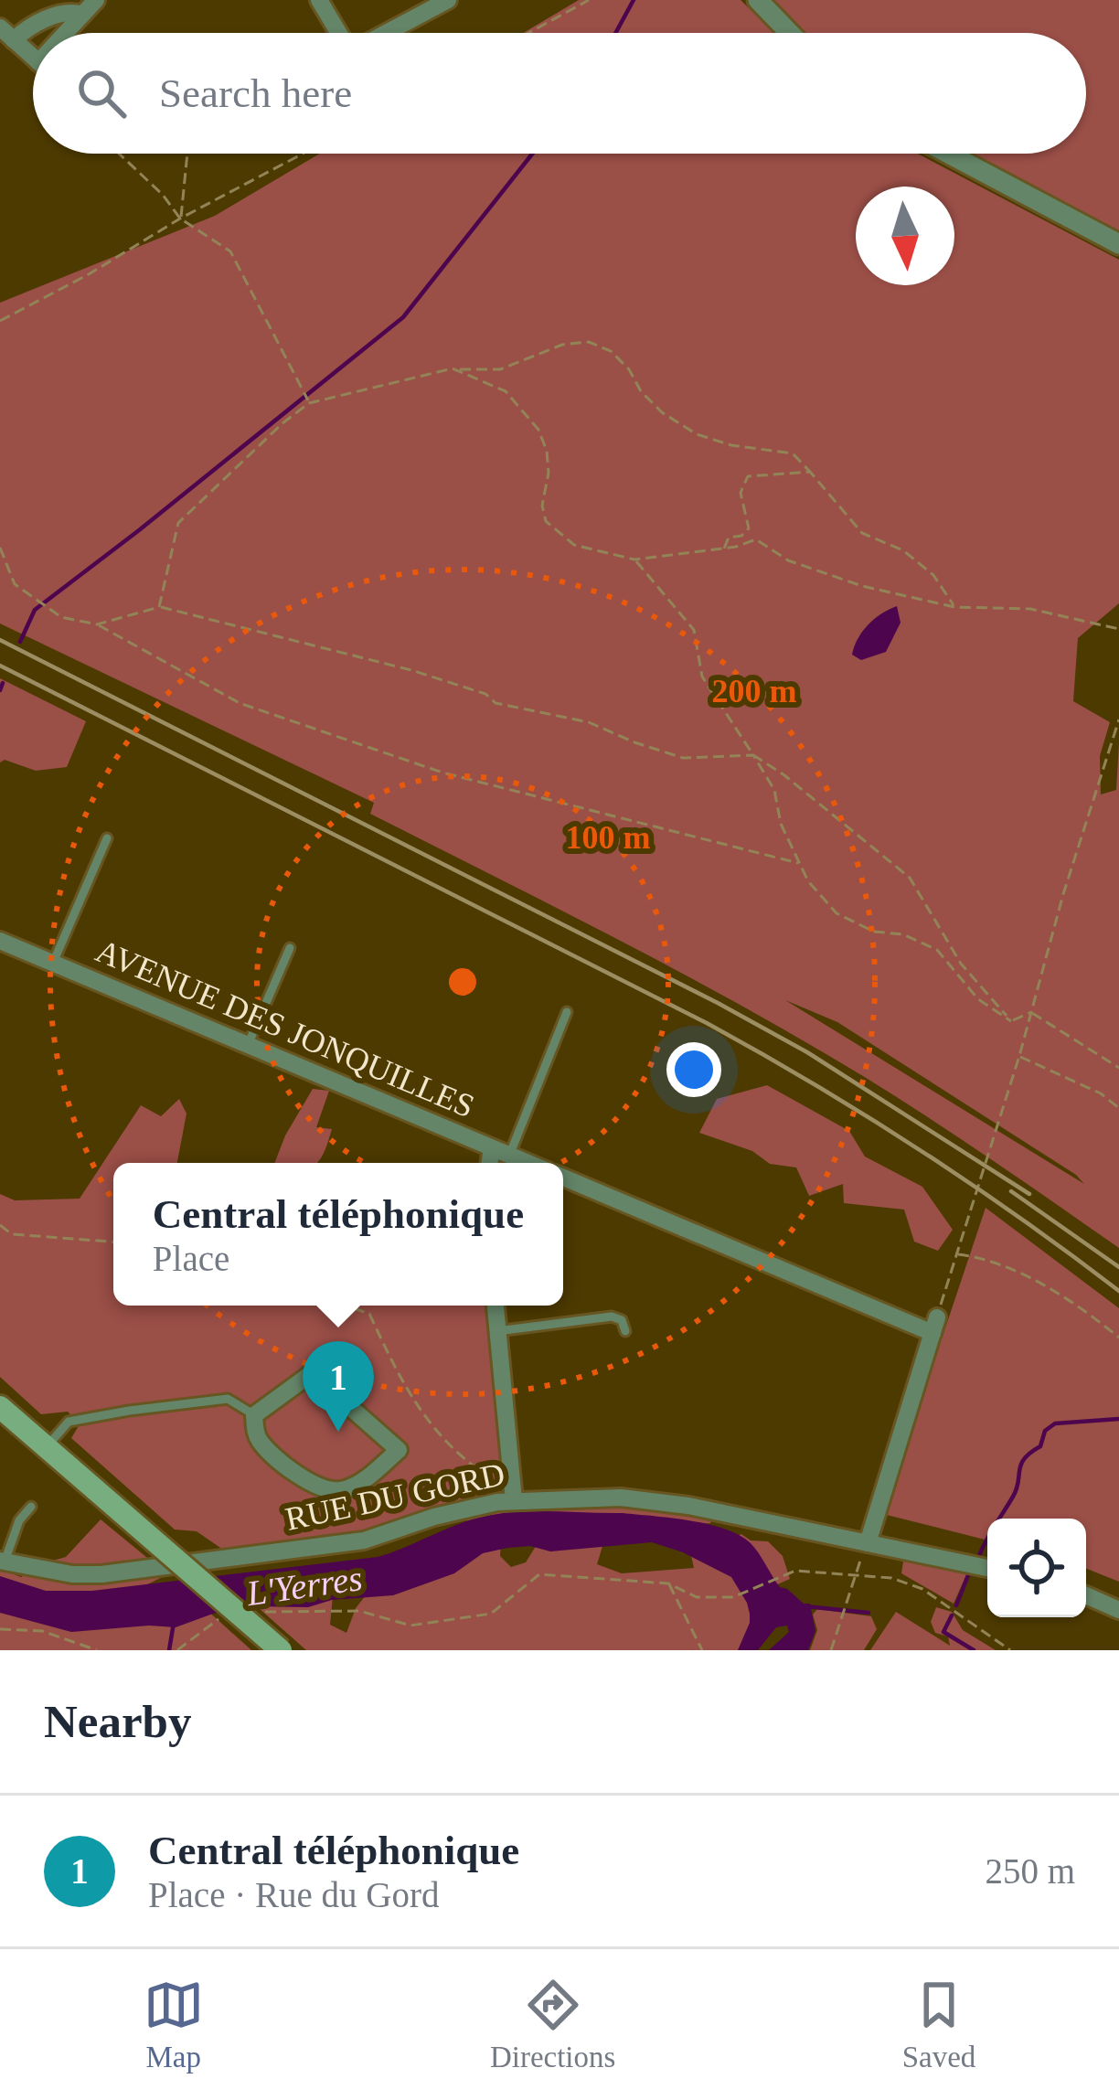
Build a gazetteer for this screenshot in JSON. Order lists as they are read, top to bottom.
{
  "streets": {
    "street": ["AVENUE DES JONQUILLES", "RUE DU GORD"]
  },
  "water": ["L'Yerres"],
  "north": "bottom",
  "page": {
    "search": "Search here",
    "popup": ["Central téléphonique", "Place"],
    "pins": "1",
    "heading": "Nearby",
    "list": [
      {
        "mark": "1",
        "name": "Central téléphonique",
        "note": "Place · Rue du Gord",
        "value": "250 m"
      }
    ],
    "nav": ["Map", "Directions", "Saved"]
  },
  "rings": ["200 m", "100 m"]
}
